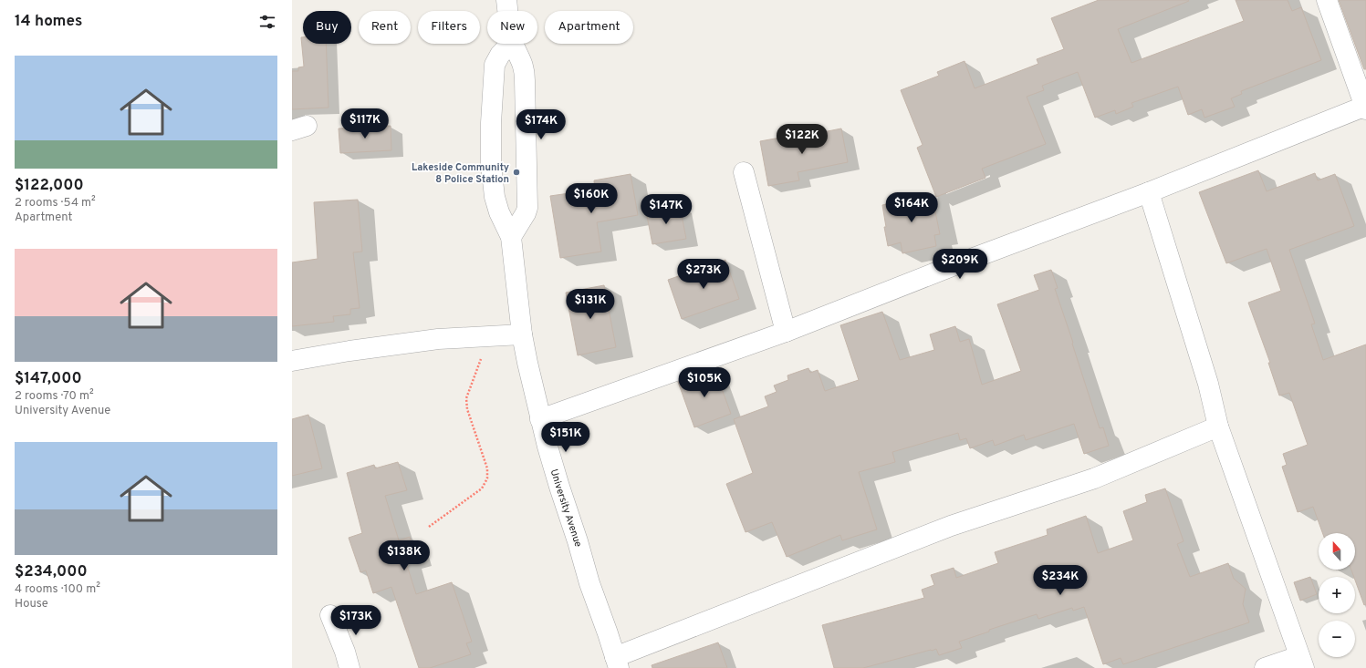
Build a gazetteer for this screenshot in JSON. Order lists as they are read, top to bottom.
{
  "streets": {
    "street": ["University Avenue"]
  },
  "places": ["Lakeside Community 8 Police Station"],
  "north": "top",
  "page": {
    "heading": "14 homes",
    "chip": [
      "Buy",
      "Rent",
      "Filters",
      "New",
      "Apartment"
    ],
    "list": [
      {
        "name": "$122,000",
        "note": "2 rooms · 54 m² · Apartment"
      },
      {
        "name": "$147,000",
        "note": "2 rooms · 70 m² · University Avenue"
      },
      {
        "name": "$234,000",
        "note": "4 rooms · 100 m² · House"
      }
    ],
    "price": [
      "$117K",
      "$174K",
      "$122K",
      "$160K",
      "$164K",
      "$147K",
      "$209K",
      "$273K",
      "$131K",
      "$105K",
      "$151K",
      "$138K",
      "$234K",
      "$173K"
    ],
    "map_buttons": ["+", "−"]
  }
}
